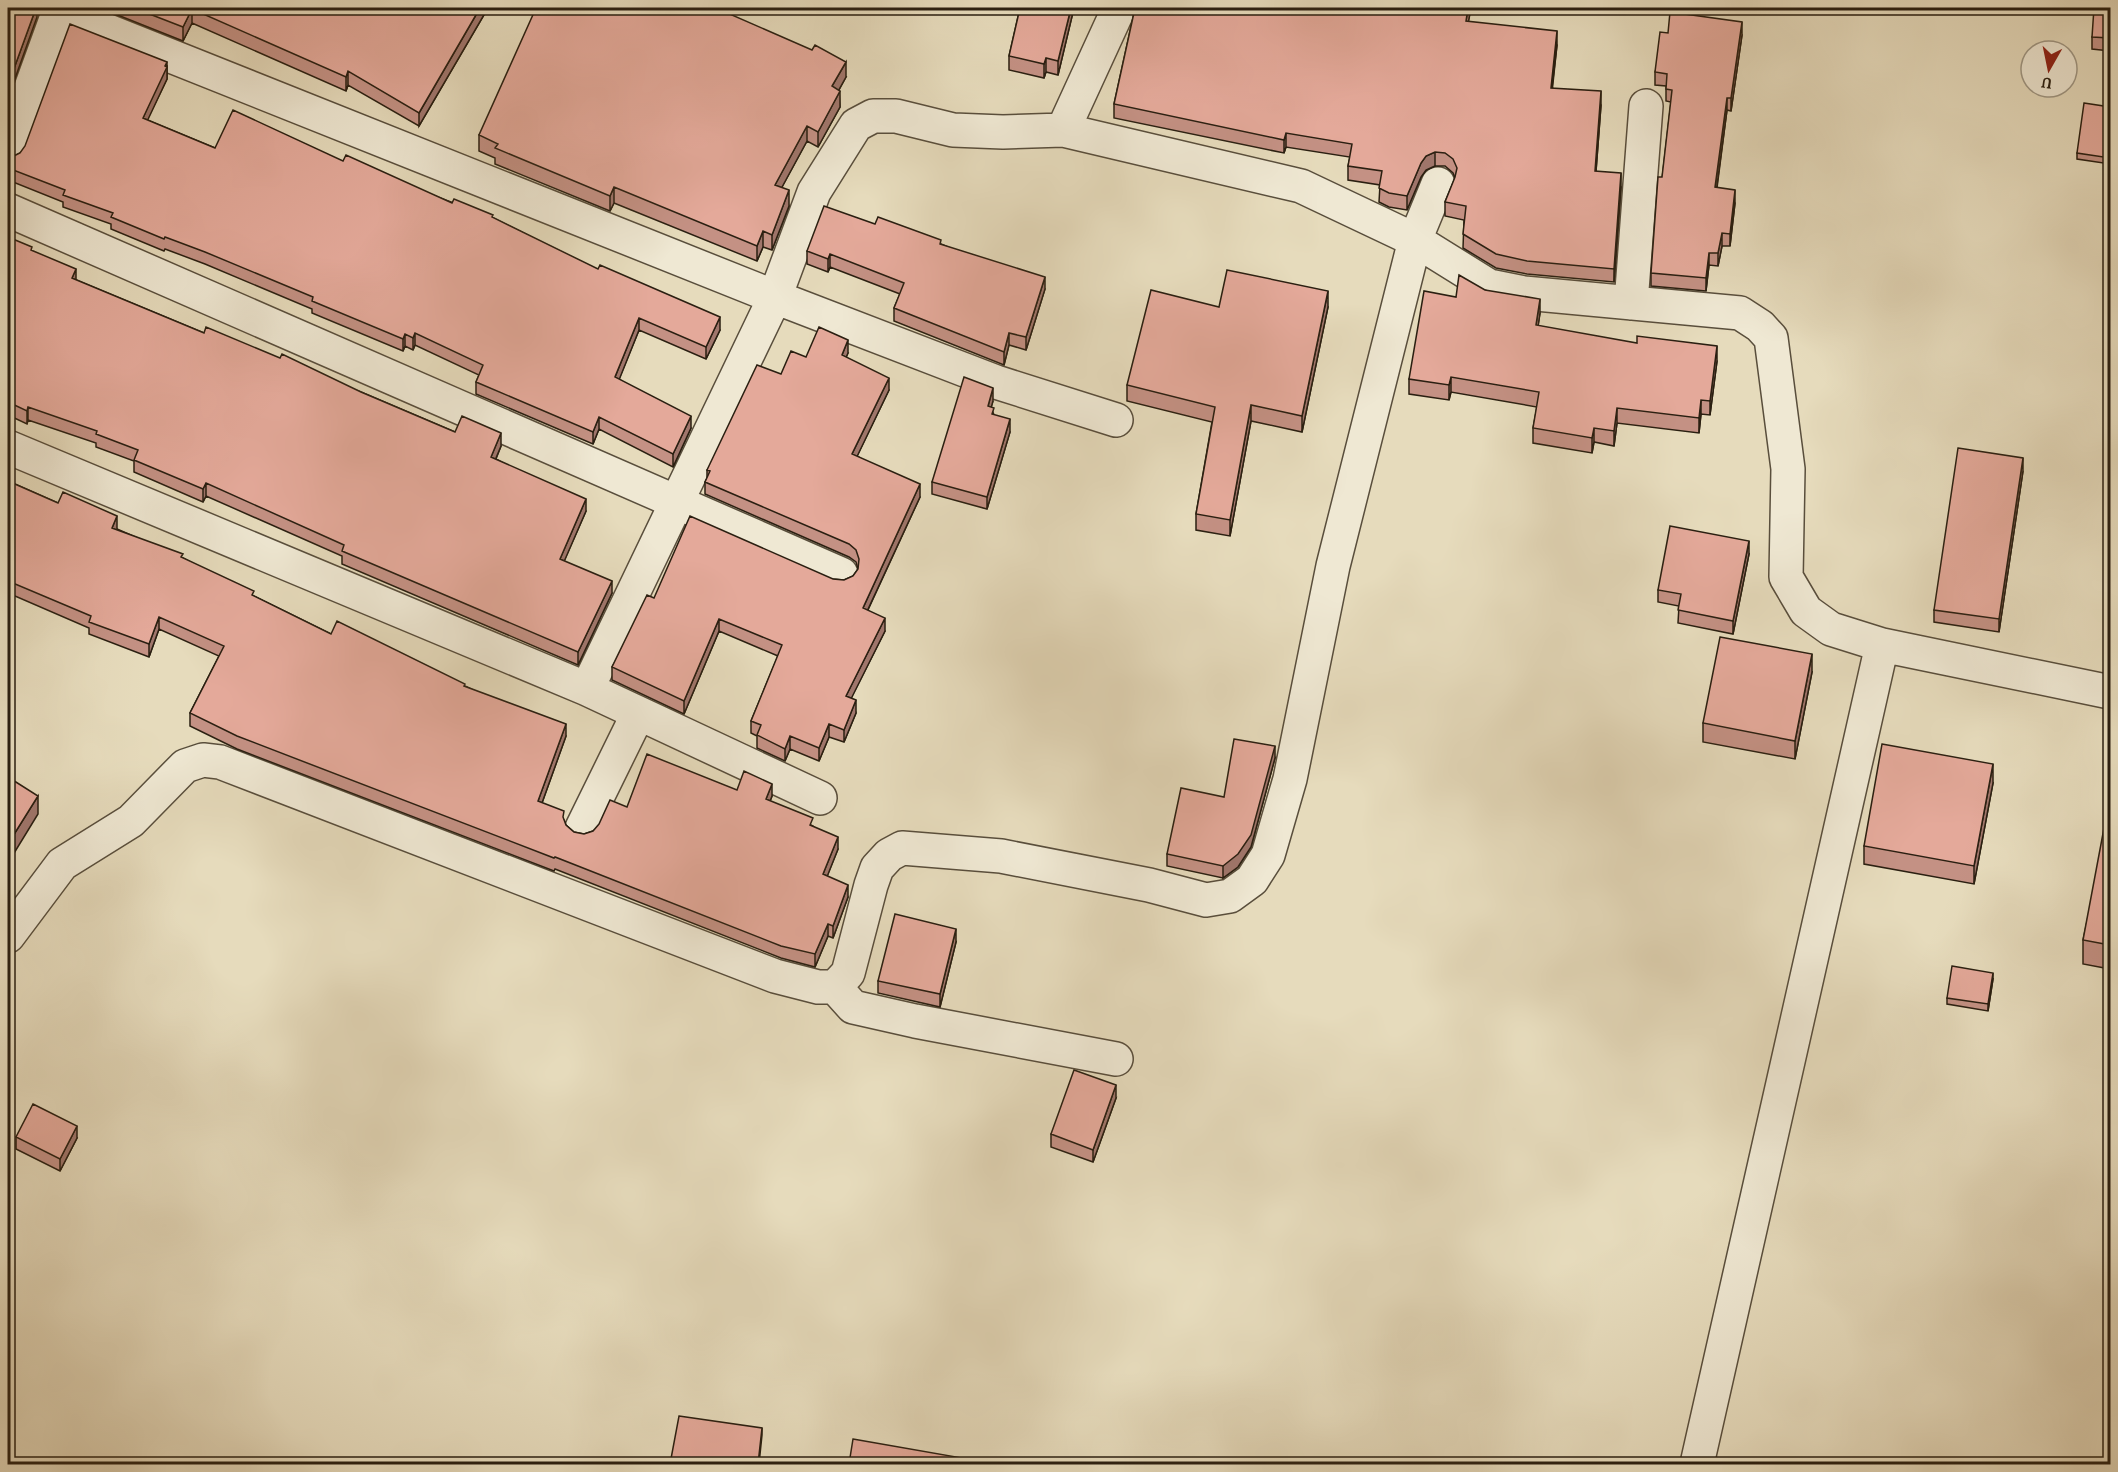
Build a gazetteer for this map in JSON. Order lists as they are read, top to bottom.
{
  "north": "bottom"
}
